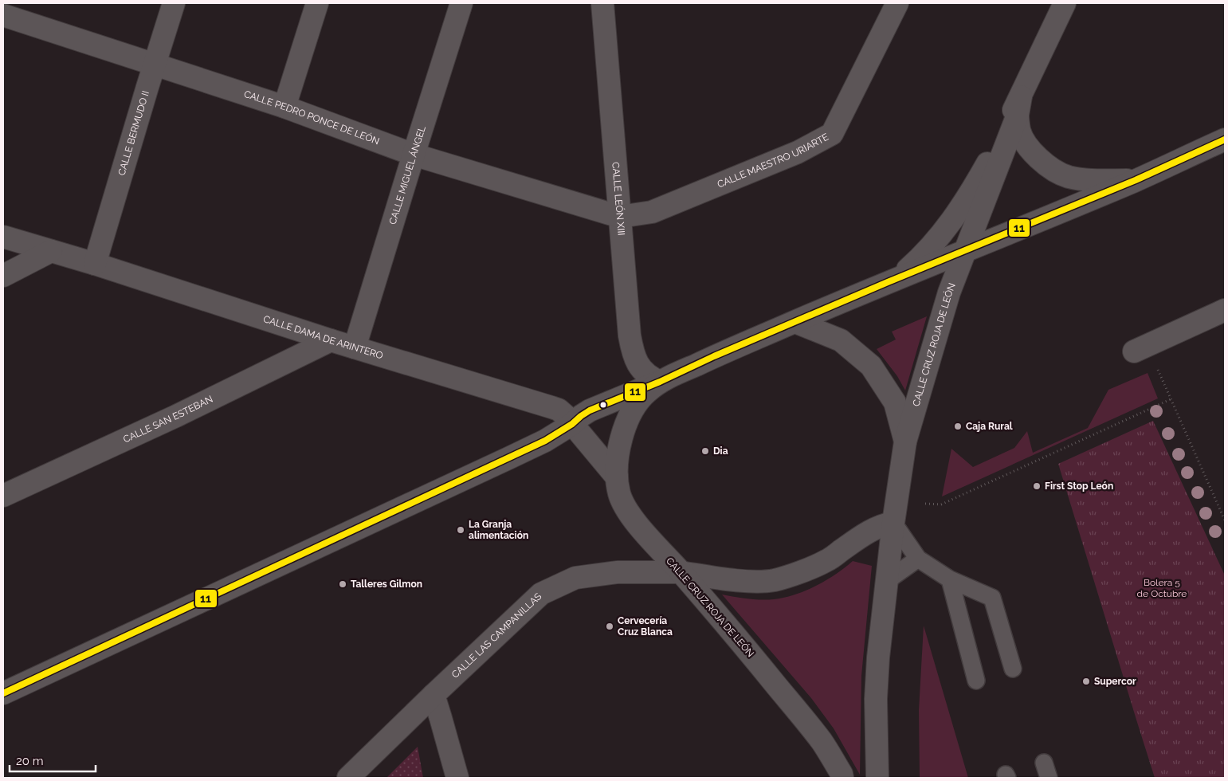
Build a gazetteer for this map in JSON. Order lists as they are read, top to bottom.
{
  "streets": {
    "street": [
      "CALLE PEDRO PONCE DE LEÓN",
      "CALLE BERMUDO II",
      "CALLE MAESTRO URIARTE",
      "CALLE MIGUEL ÁNGEL",
      "CALLE LEÓN XIII",
      "CALLE DAMA DE ARINTERO",
      "CALLE CRUZ ROJA DE LEÓN",
      "CALLE SAN ESTEBAN",
      "CALLE LAS CAMPANILLAS"
    ]
  },
  "crossings": [
    ["CALLE PEDRO PONCE DE LEÓN", "CALLE BERMUDO II"],
    ["CALLE PEDRO PONCE DE LEÓN", "CALLE MAESTRO URIARTE"],
    ["CALLE PEDRO PONCE DE LEÓN", "CALLE MIGUEL ÁNGEL"],
    ["CALLE PEDRO PONCE DE LEÓN", "CALLE LEÓN XIII"],
    ["CALLE BERMUDO II", "CALLE DAMA DE ARINTERO"],
    ["CALLE MAESTRO URIARTE", "CALLE LEÓN XIII"],
    ["CALLE MIGUEL ÁNGEL", "CALLE DAMA DE ARINTERO"],
    ["CALLE LEÓN XIII", "CALLE CRUZ ROJA DE LEÓN"],
    ["CALLE DAMA DE ARINTERO", "CALLE CRUZ ROJA DE LEÓN"],
    ["CALLE DAMA DE ARINTERO", "CALLE SAN ESTEBAN"],
    ["CALLE CRUZ ROJA DE LEÓN", "CALLE LAS CAMPANILLAS"]
  ],
  "parks": ["Bolera 5 de Octubre"],
  "places": [
    "Caja Rural",
    "Dia",
    "First Stop León",
    "La Granja alimentación",
    "Talleres Gilmon",
    "Cervecería Cruz Blanca",
    "Supercor"
  ],
  "lines": ["transit line 11"],
  "scale_bar": "20 m"
}
